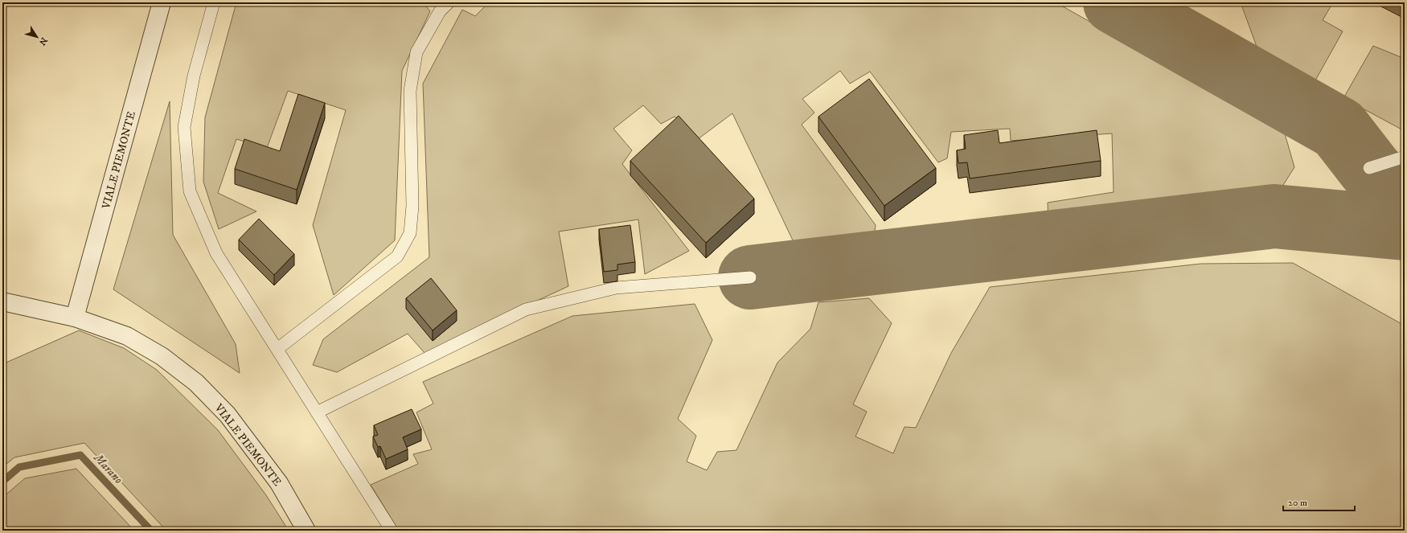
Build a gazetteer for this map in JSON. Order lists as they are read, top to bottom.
{
  "streets": {
    "street": ["VIALE PIEMONTE"]
  },
  "water": ["Marano"],
  "scale_bar": "20 m",
  "north": "bottom right"
}
